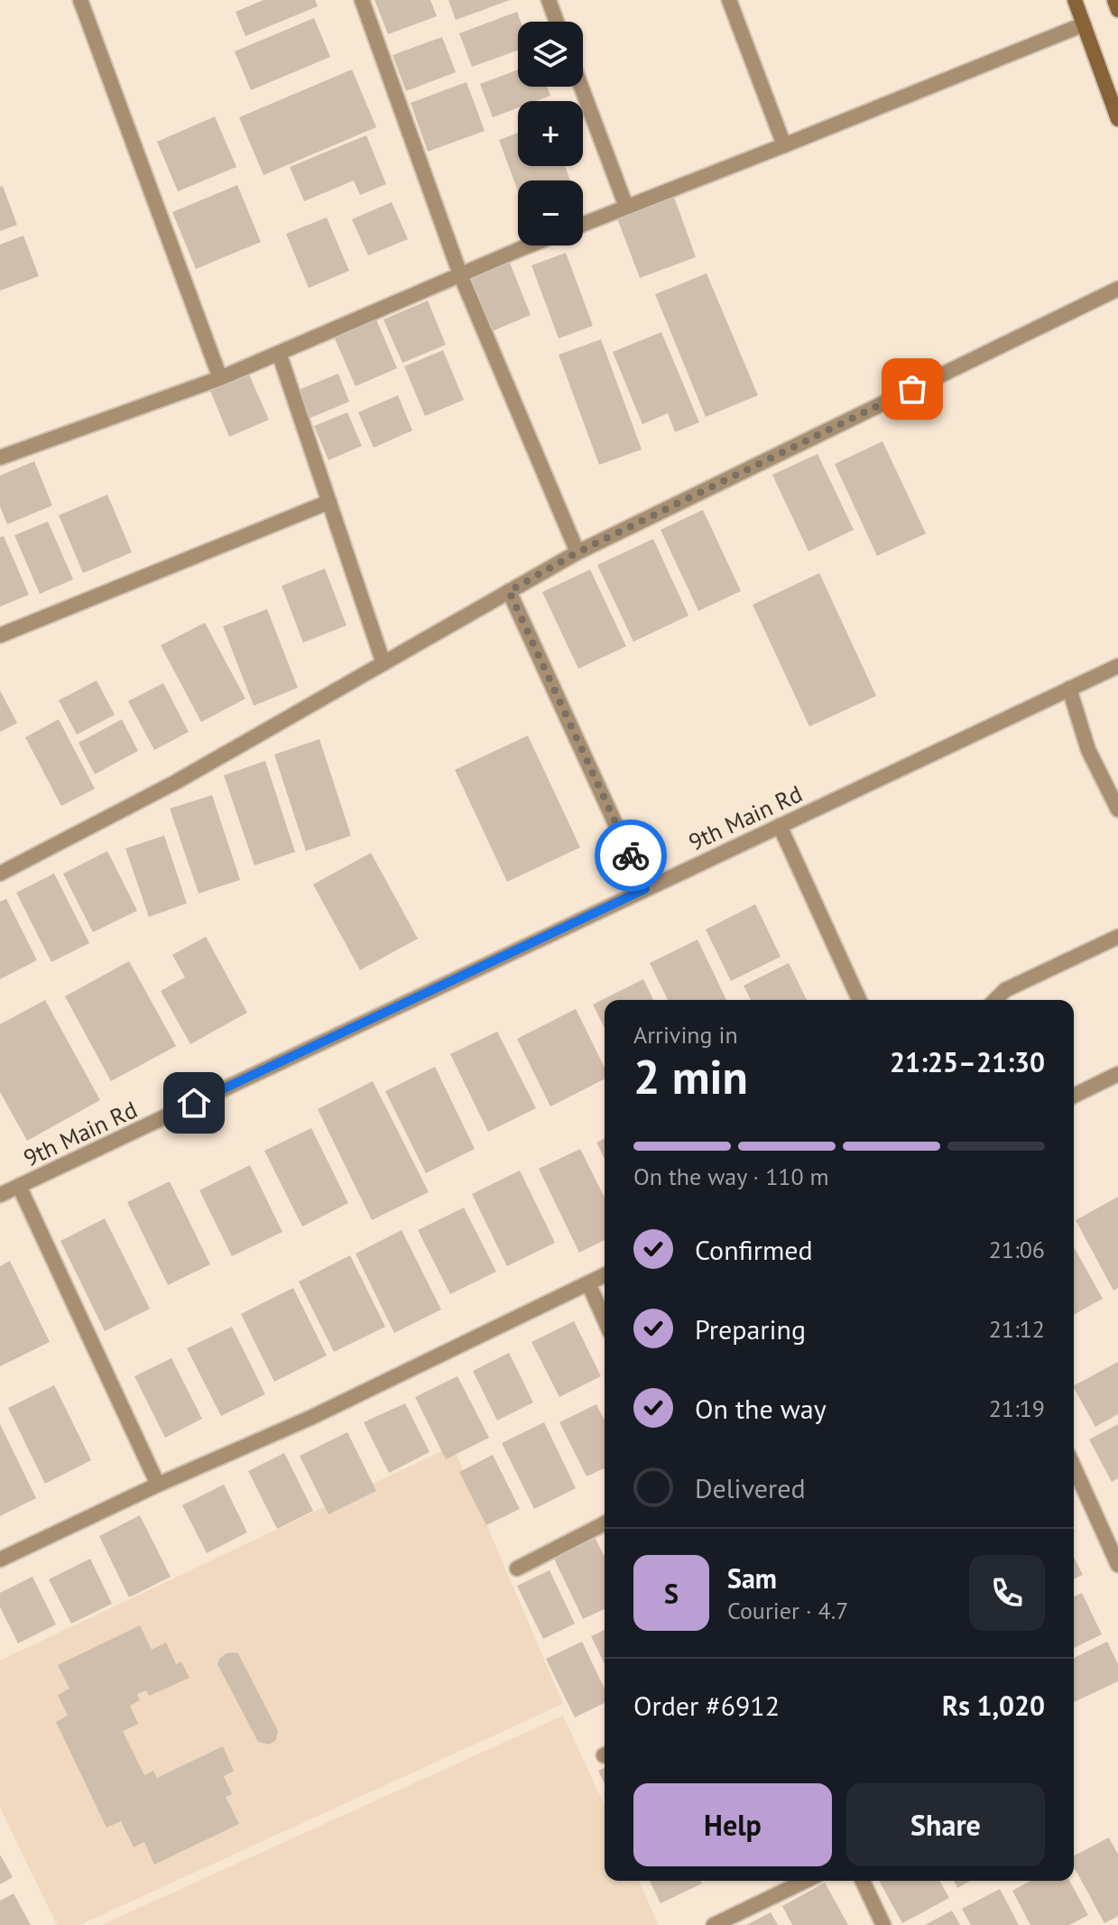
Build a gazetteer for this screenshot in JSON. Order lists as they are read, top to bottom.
{
  "streets": {
    "street": ["9th Main Rd"]
  },
  "page": {
    "map_buttons": ["+", "−"],
    "heading": ["2 min", "Arriving in", "21:25–21:30"],
    "panel": [
      "Sam",
      "Courier · 4.7",
      "Order #6912",
      "Rs 1,020"
    ],
    "bar": "On the way · 110 m",
    "list": [
      ["Confirmed", "21:06"],
      ["Preparing", "21:12"],
      ["On the way", "21:19"],
      "Delivered"
    ],
    "round": "S",
    "buttons": ["Help", "Share"]
  }
}
